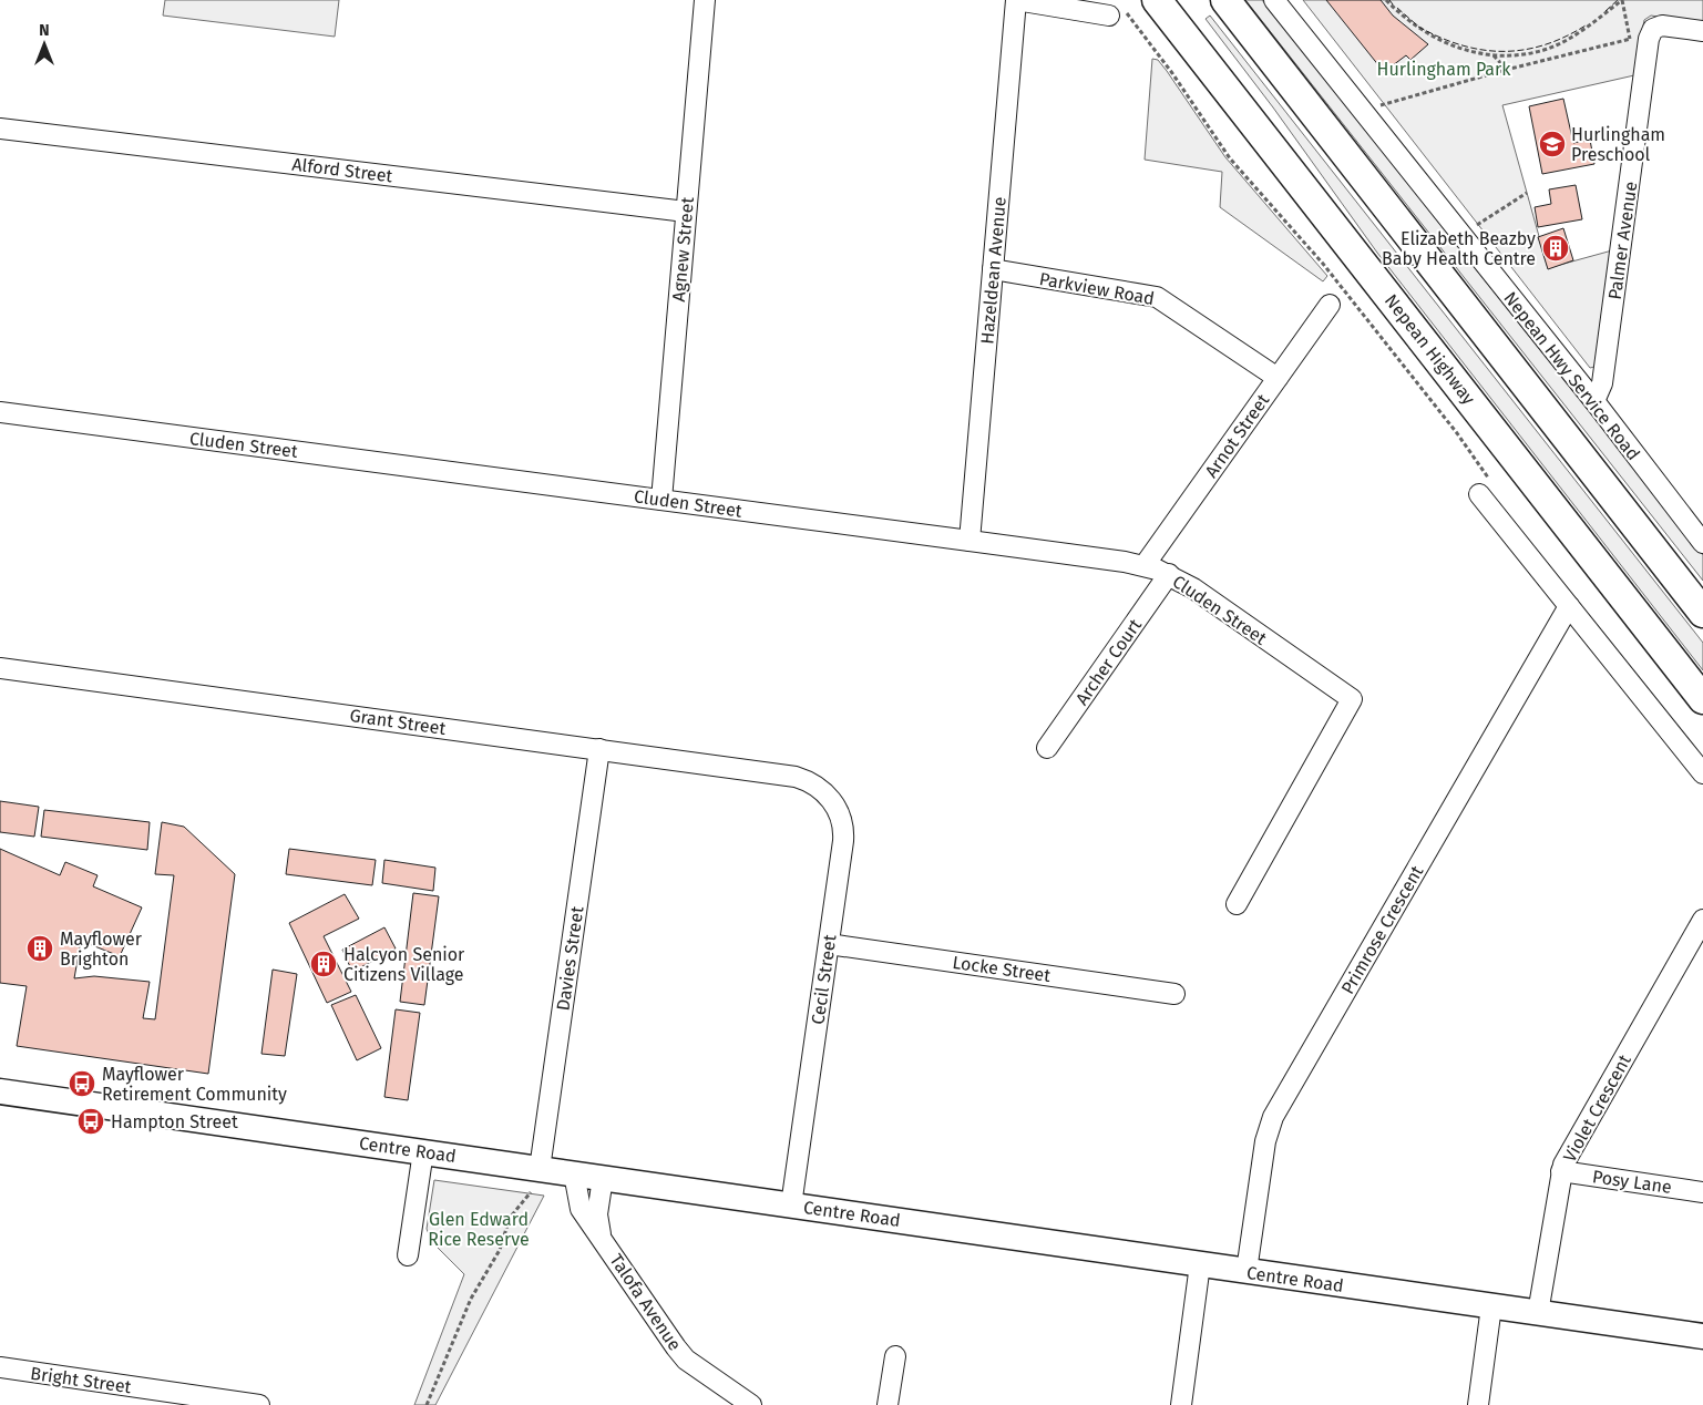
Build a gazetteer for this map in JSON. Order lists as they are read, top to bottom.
{
  "streets": {
    "highway": ["Nepean Highway"],
    "main road": ["Centre Road"],
    "street": [
      "Alford Street",
      "Palmer Avenue",
      "Agnew Street",
      "Hazeldean Avenue",
      "Parkview Road",
      "Nepean Hwy Service Road",
      "Arnot Street",
      "Cluden Street",
      "Archer Court",
      "Grant Street",
      "Primrose Crescent",
      "Davies Street",
      "Locke Street",
      "Cecil Street",
      "Violet Crescent",
      "Posy Lane",
      "Talofa Avenue",
      "Bright Street"
    ]
  },
  "crossings": [
    ["Alford Street", "Agnew Street"],
    ["Palmer Avenue", "Nepean Hwy Service Road"],
    ["Agnew Street", "Cluden Street"],
    ["Hazeldean Avenue", "Parkview Road"],
    ["Hazeldean Avenue", "Cluden Street"],
    ["Parkview Road", "Arnot Street"],
    ["Arnot Street", "Cluden Street"],
    ["Cluden Street", "Archer Court"],
    ["Grant Street", "Davies Street"],
    ["Grant Street", "Cecil Street"],
    ["Primrose Crescent", "Centre Road"],
    ["Davies Street", "Centre Road"],
    ["Locke Street", "Cecil Street"],
    ["Cecil Street", "Centre Road"],
    ["Violet Crescent", "Centre Road"],
    ["Violet Crescent", "Posy Lane"],
    ["Centre Road", "Talofa Avenue"]
  ],
  "parks": ["Hurlingham Park", "Glen Edward Rice Reserve"],
  "places": {
    "school or university": ["Hurlingham Preschool"],
    "building": ["Elizabeth Beazby Baby Health Centre", "Mayflower Brighton", "Halcyon Senior Citizens Village"],
    "bus stop": ["Mayflower Retirement Community", "Hampton Street"]
  },
  "north": "top"
}
